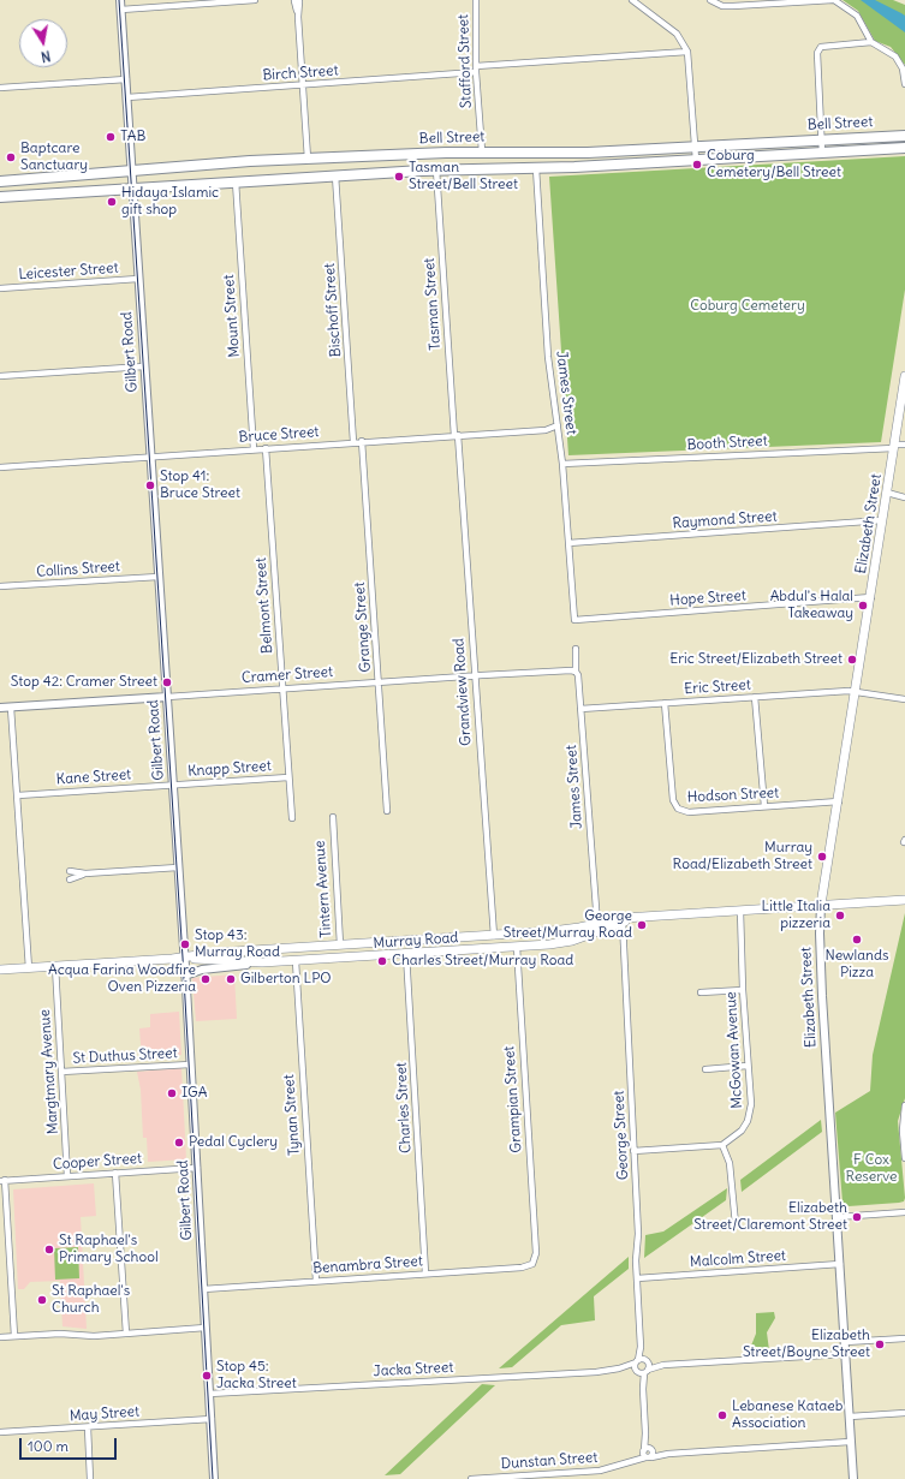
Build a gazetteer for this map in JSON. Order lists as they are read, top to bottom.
{
  "streets": {
    "highway": ["Bell Street"],
    "main road": [
      "Elizabeth Street",
      "Grandview Road",
      "Tintern Avenue",
      "Murray Road",
      "Grampian Street",
      "Charles Street",
      "Tynan Street"
    ],
    "street": [
      "Stafford Street",
      "Birch Street",
      "Leicester Street",
      "Tasman Street",
      "Bischoff Street",
      "Mount Street",
      "Gilbert Road",
      "James Street",
      "Bruce Street",
      "Booth Street",
      "Raymond Street",
      "Collins Street",
      "Hope Street",
      "Belmont Street",
      "Grange Street",
      "Cramer Street",
      "Eric Street",
      "Knapp Street",
      "Kane Street",
      "Hodson Street",
      "McGowan Avenue",
      "St Duthus Street",
      "Margtmary Avenue",
      "George Street",
      "Cooper Street",
      "Malcolm Street",
      "Benambra Street",
      "Jacka Street",
      "May Street",
      "Dunstan Street"
    ]
  },
  "crossings": [
    ["Stafford Street", "Birch Street"],
    ["Stafford Street", "Bell Street"],
    ["Birch Street", "Gilbert Road"],
    ["Bell Street", "Tasman Street"],
    ["Bell Street", "Bischoff Street"],
    ["Bell Street", "Mount Street"],
    ["Bell Street", "Gilbert Road"],
    ["Bell Street", "James Street"],
    ["Leicester Street", "Gilbert Road"],
    ["Tasman Street", "Bruce Street"],
    ["Tasman Street", "Grandview Road"],
    ["Bischoff Street", "Bruce Street"],
    ["Mount Street", "Bruce Street"],
    ["Gilbert Road", "Bruce Street"],
    ["Gilbert Road", "Collins Street"],
    ["Gilbert Road", "Cramer Street"],
    ["Gilbert Road", "Knapp Street"],
    ["Gilbert Road", "Kane Street"],
    ["Gilbert Road", "Murray Road"],
    ["Gilbert Road", "St Duthus Street"],
    ["Gilbert Road", "Cooper Street"],
    ["Gilbert Road", "Benambra Street"],
    ["Gilbert Road", "Jacka Street"],
    ["Gilbert Road", "May Street"],
    ["James Street", "Bruce Street"],
    ["James Street", "Booth Street"],
    ["James Street", "Raymond Street"],
    ["James Street", "Hope Street"],
    ["James Street", "Cramer Street"],
    ["James Street", "Eric Street"],
    ["James Street", "Murray Road"],
    ["Bruce Street", "Belmont Street"],
    ["Bruce Street", "Grange Street"],
    ["Bruce Street", "Grandview Road"],
    ["Booth Street", "Elizabeth Street"],
    ["Raymond Street", "Elizabeth Street"],
    ["Elizabeth Street", "Hope Street"],
    ["Elizabeth Street", "Eric Street"],
    ["Elizabeth Street", "Hodson Street"],
    ["Elizabeth Street", "Murray Road"],
    ["Elizabeth Street", "Malcolm Street"],
    ["Belmont Street", "Cramer Street"],
    ["Belmont Street", "Knapp Street"],
    ["Grange Street", "Cramer Street"],
    ["Cramer Street", "Grandview Road"],
    ["Eric Street", "Hodson Street"],
    ["Grandview Road", "Murray Road"],
    ["Knapp Street", "Kane Street"],
    ["Tintern Avenue", "Murray Road"],
    ["Murray Road", "McGowan Avenue"],
    ["Murray Road", "Margtmary Avenue"],
    ["Murray Road", "Grampian Street"],
    ["Murray Road", "Charles Street"],
    ["Murray Road", "Tynan Street"],
    ["Murray Road", "George Street"],
    ["St Duthus Street", "Margtmary Avenue"],
    ["Margtmary Avenue", "Cooper Street"],
    ["Grampian Street", "Benambra Street"],
    ["Charles Street", "Benambra Street"],
    ["Tynan Street", "Benambra Street"],
    ["George Street", "Malcolm Street"],
    ["George Street", "Jacka Street"]
  ],
  "parks": ["Coburg Cemetery", "F Cox Reserve"],
  "places": [
    "TAB",
    "Baptcare Sanctuary",
    "Coburg Cemetery/Bell Street",
    "Tasman Street/Bell Street",
    "Hidaya Islamic gift shop",
    "Stop 41: Bruce Street",
    "Abdul's Halal Takeaway",
    "Eric Street/Elizabeth Street",
    "Stop 42: Cramer Street",
    "Murray Road/Elizabeth Street",
    "Little Italia pizzeria",
    "George Street/Murray Road",
    "Newlands Pizza",
    "Stop 43: Murray Road",
    "Charles Street/Murray Road",
    "Acqua Farina Woodfire Oven Pizzeria",
    "Gilberton LPO",
    "IGA",
    "Pedal Cyclery",
    "Elizabeth Street/Claremont Street",
    "St Raphael's Primary School",
    "St Raphael's Church",
    "Elizabeth Street/Boyne Street",
    "Stop 45: Jacka Street",
    "Lebanese Kataeb Association"
  ],
  "scale_bar": "100 m",
  "north": "bottom"
}
